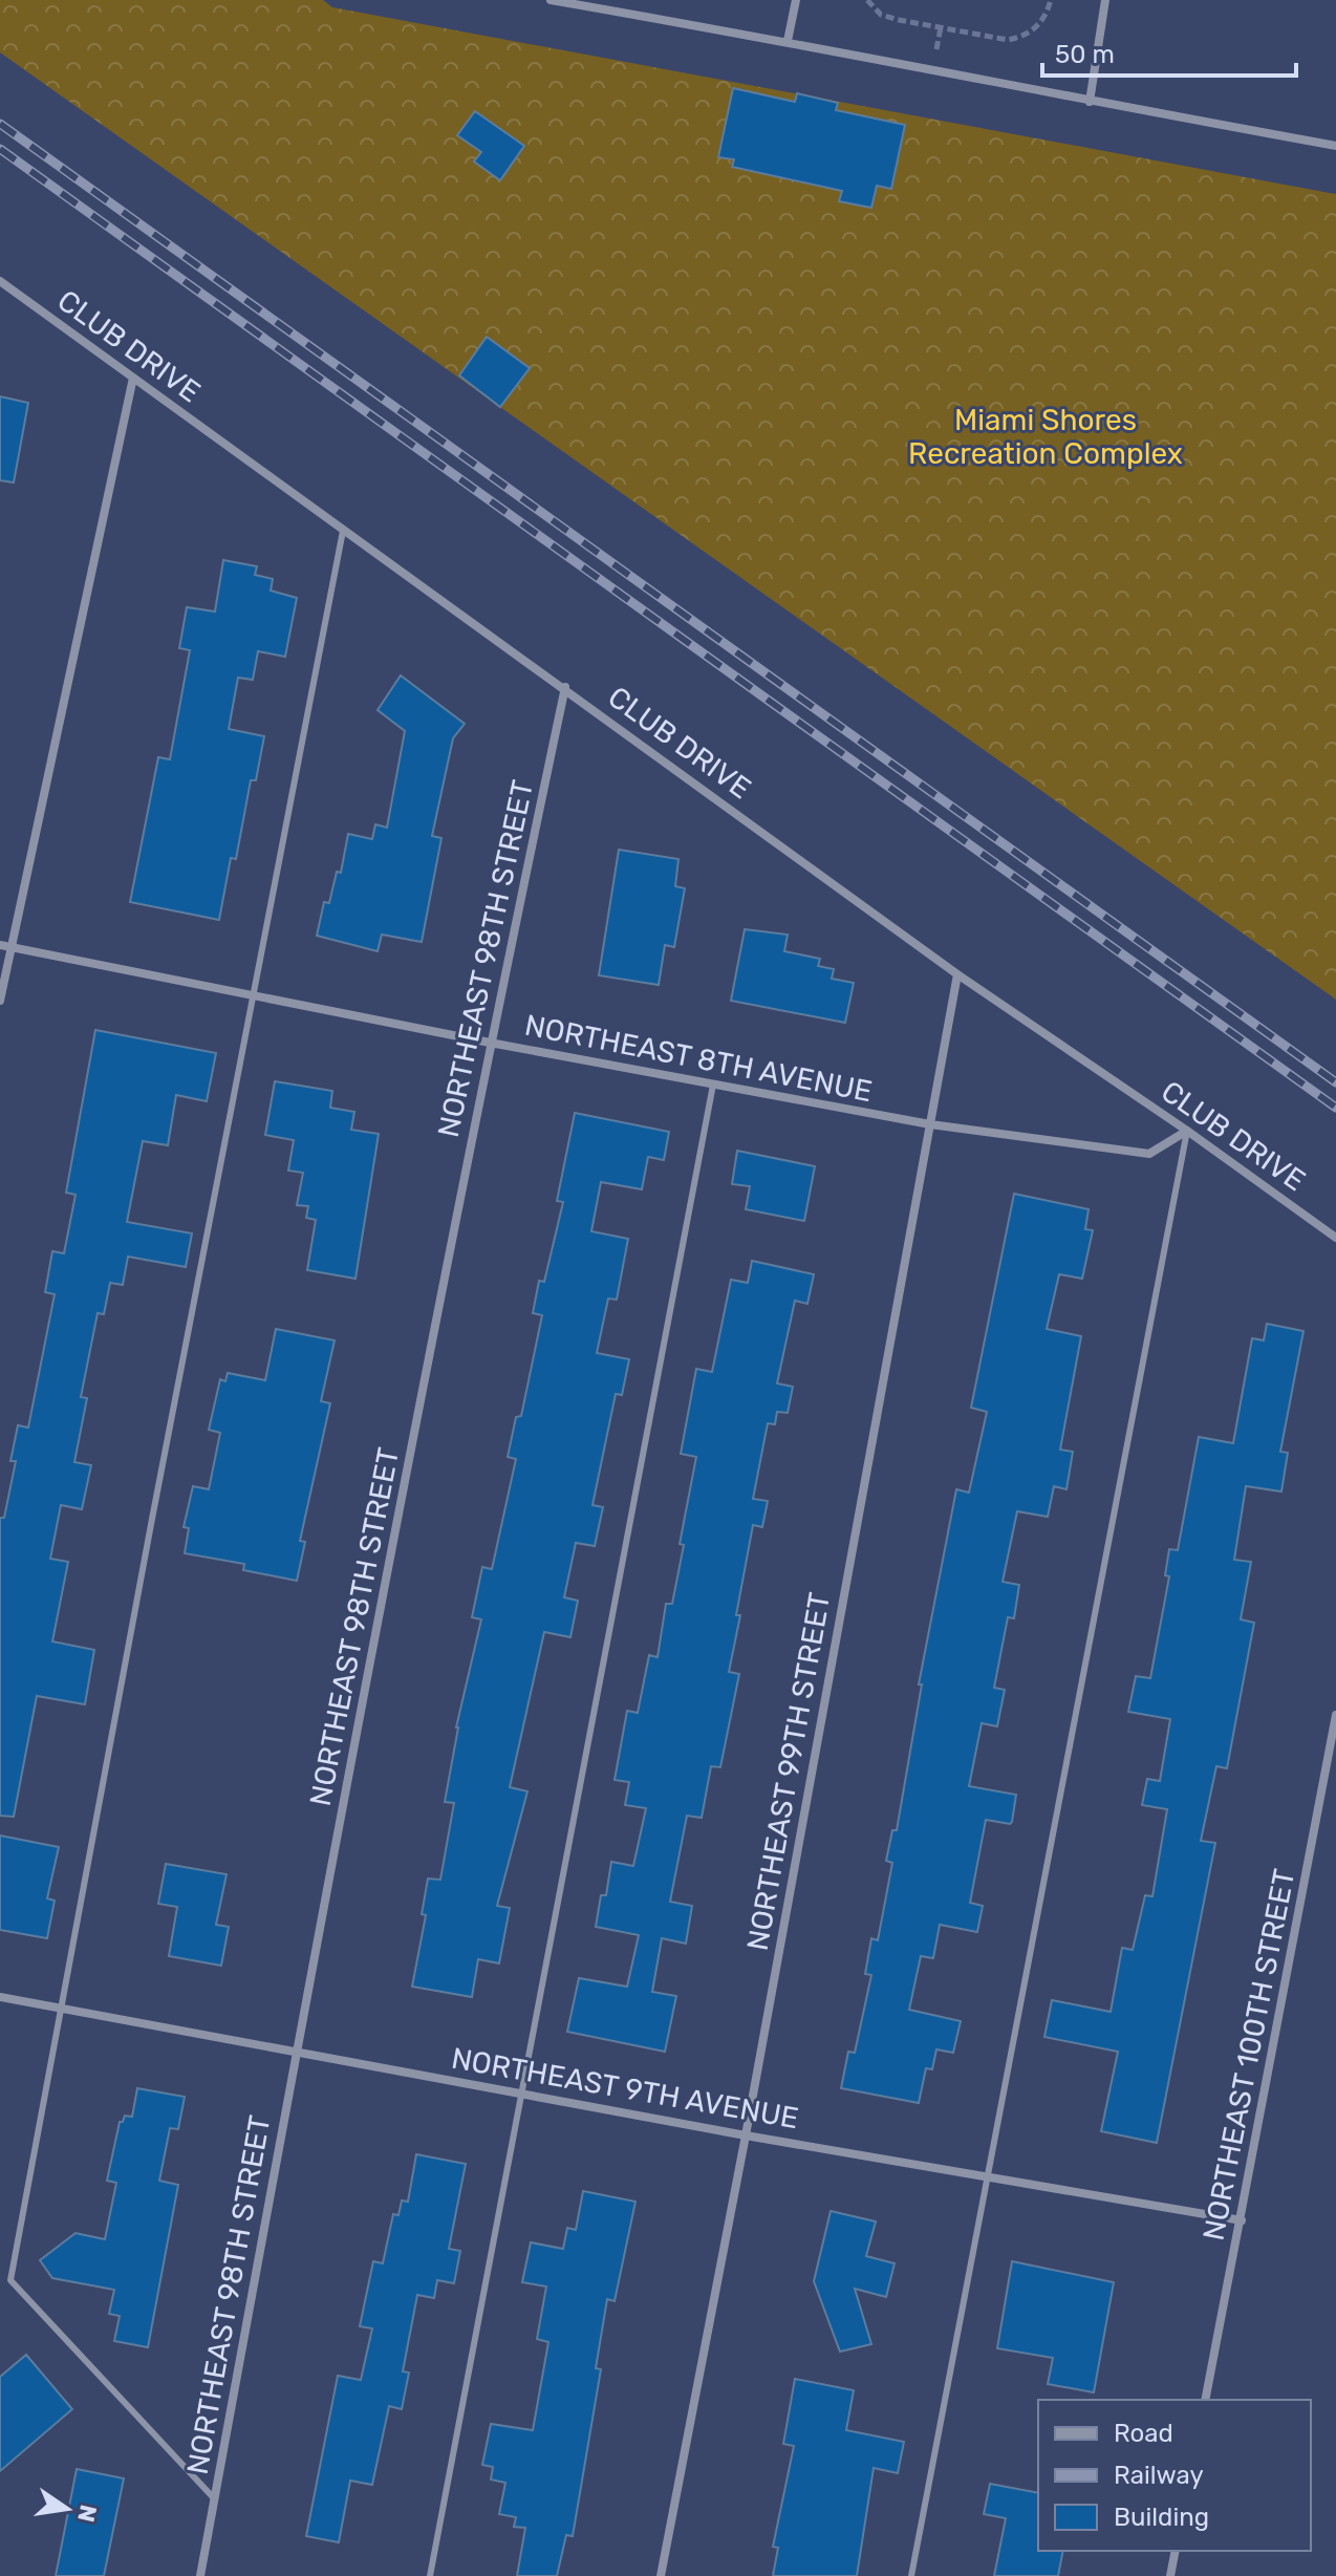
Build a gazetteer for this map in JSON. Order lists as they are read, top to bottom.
{
  "streets": {
    "street": [
      "CLUB DRIVE",
      "NORTHEAST 98TH STREET",
      "NORTHEAST 8TH AVENUE",
      "NORTHEAST 99TH STREET",
      "NORTHEAST 100TH STREET",
      "NORTHEAST 9TH AVENUE"
    ]
  },
  "crossings": [
    ["CLUB DRIVE", "NORTHEAST 98TH STREET"],
    ["CLUB DRIVE", "NORTHEAST 8TH AVENUE"],
    ["CLUB DRIVE", "NORTHEAST 99TH STREET"],
    ["NORTHEAST 98TH STREET", "NORTHEAST 8TH AVENUE"],
    ["NORTHEAST 98TH STREET", "NORTHEAST 9TH AVENUE"],
    ["NORTHEAST 8TH AVENUE", "NORTHEAST 99TH STREET"],
    ["NORTHEAST 99TH STREET", "NORTHEAST 9TH AVENUE"],
    ["NORTHEAST 100TH STREET", "NORTHEAST 9TH AVENUE"]
  ],
  "parks": ["Miami Shores Recreation Complex"],
  "legend": ["Road", "Railway", "Building"],
  "scale_bar": "50 m",
  "north": "right"
}
